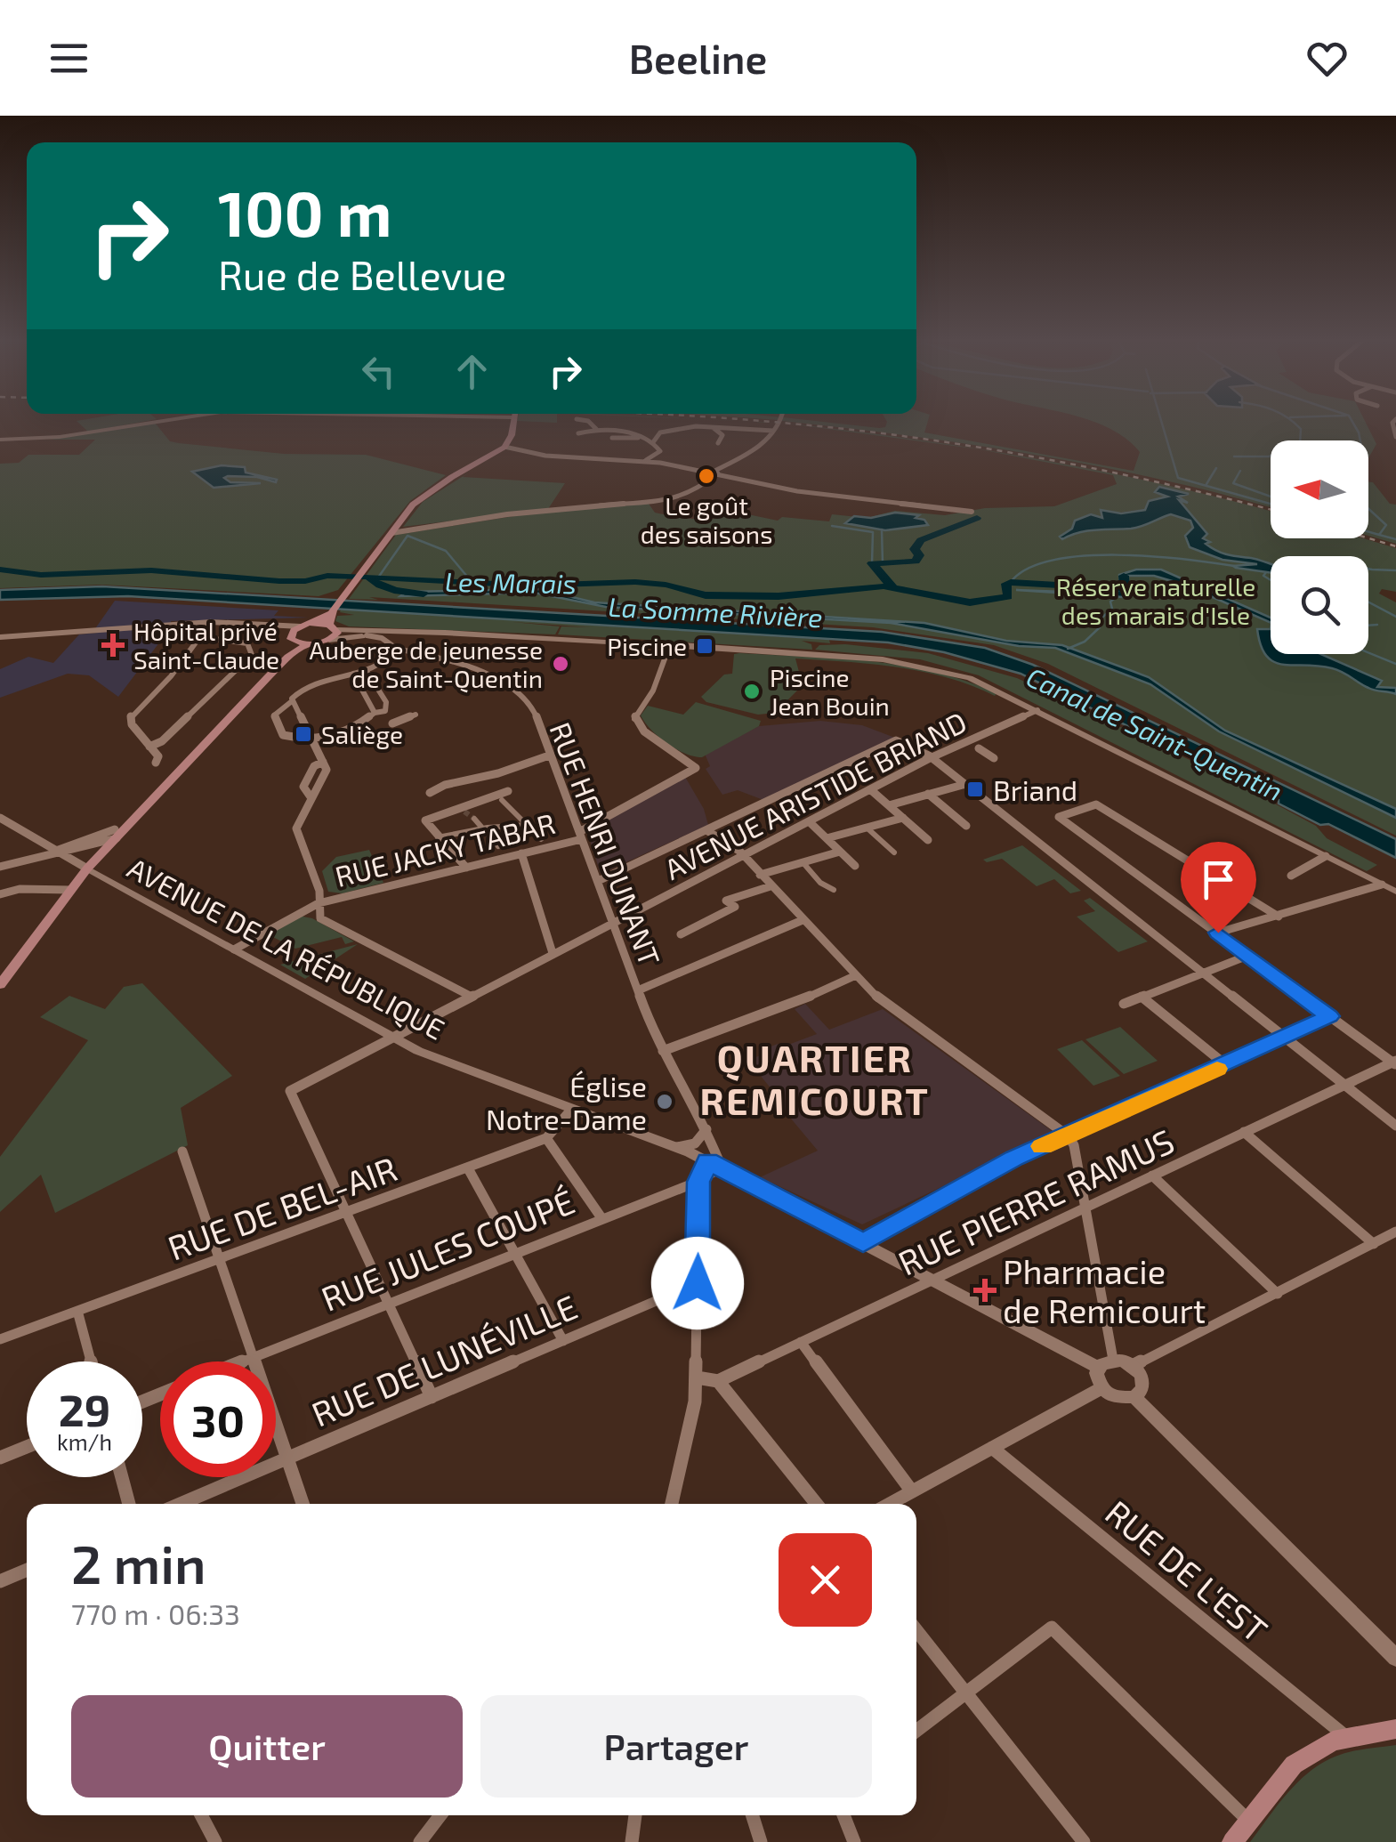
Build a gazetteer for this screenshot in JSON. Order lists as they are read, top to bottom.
{
  "streets": {
    "street": [
      "AVENUE ARISTIDE BRIAND",
      "RUE HENRI DUNANT",
      "RUE JACKY TABAR",
      "AVENUE DE LA RÉPUBLIQUE",
      "RUE PIERRE RAMUS",
      "RUE DE BEL-AIR",
      "RUE JULES COUPÉ",
      "RUE DE LUNÉVILLE",
      "RUE DE L'EST"
    ]
  },
  "crossings": [
    ["AVENUE ARISTIDE BRIAND", "RUE HENRI DUNANT"],
    ["AVENUE ARISTIDE BRIAND", "AVENUE DE LA RÉPUBLIQUE"],
    ["AVENUE ARISTIDE BRIAND", "RUE DE BEL-AIR"],
    ["RUE HENRI DUNANT", "RUE JACKY TABAR"],
    ["RUE HENRI DUNANT", "AVENUE DE LA RÉPUBLIQUE"],
    ["RUE HENRI DUNANT", "RUE JULES COUPÉ"],
    ["RUE JACKY TABAR", "AVENUE DE LA RÉPUBLIQUE"],
    ["AVENUE DE LA RÉPUBLIQUE", "RUE PIERRE RAMUS"],
    ["AVENUE DE LA RÉPUBLIQUE", "RUE DE BEL-AIR"],
    ["AVENUE DE LA RÉPUBLIQUE", "RUE JULES COUPÉ"]
  ],
  "districts": ["QUARTIER REMICOURT"],
  "water": ["Les Marais", "La Somme Rivière", "Canal de Saint-Quentin"],
  "parks": ["Réserve naturelle des marais d'Isle"],
  "places": {
    "other": [
      "Le goût des saisons",
      "Auberge de jeunesse de Saint-Quentin",
      "Piscine Jean Bouin",
      "Église Notre-Dame"
    ],
    "health": ["Hôpital privé Saint-Claude", "Pharmacie de Remicourt"],
    "transit": ["Piscine", "Saliège", "Briand"]
  },
  "north": "left",
  "page": {
    "header": "Beeline",
    "turn": ["100 m", "Rue de Bellevue"],
    "speed": "29 km/h",
    "limit": "30",
    "heading": ["2 min", "770 m · 06:33"],
    "buttons": ["Quitter", "Partager"]
  }
}
